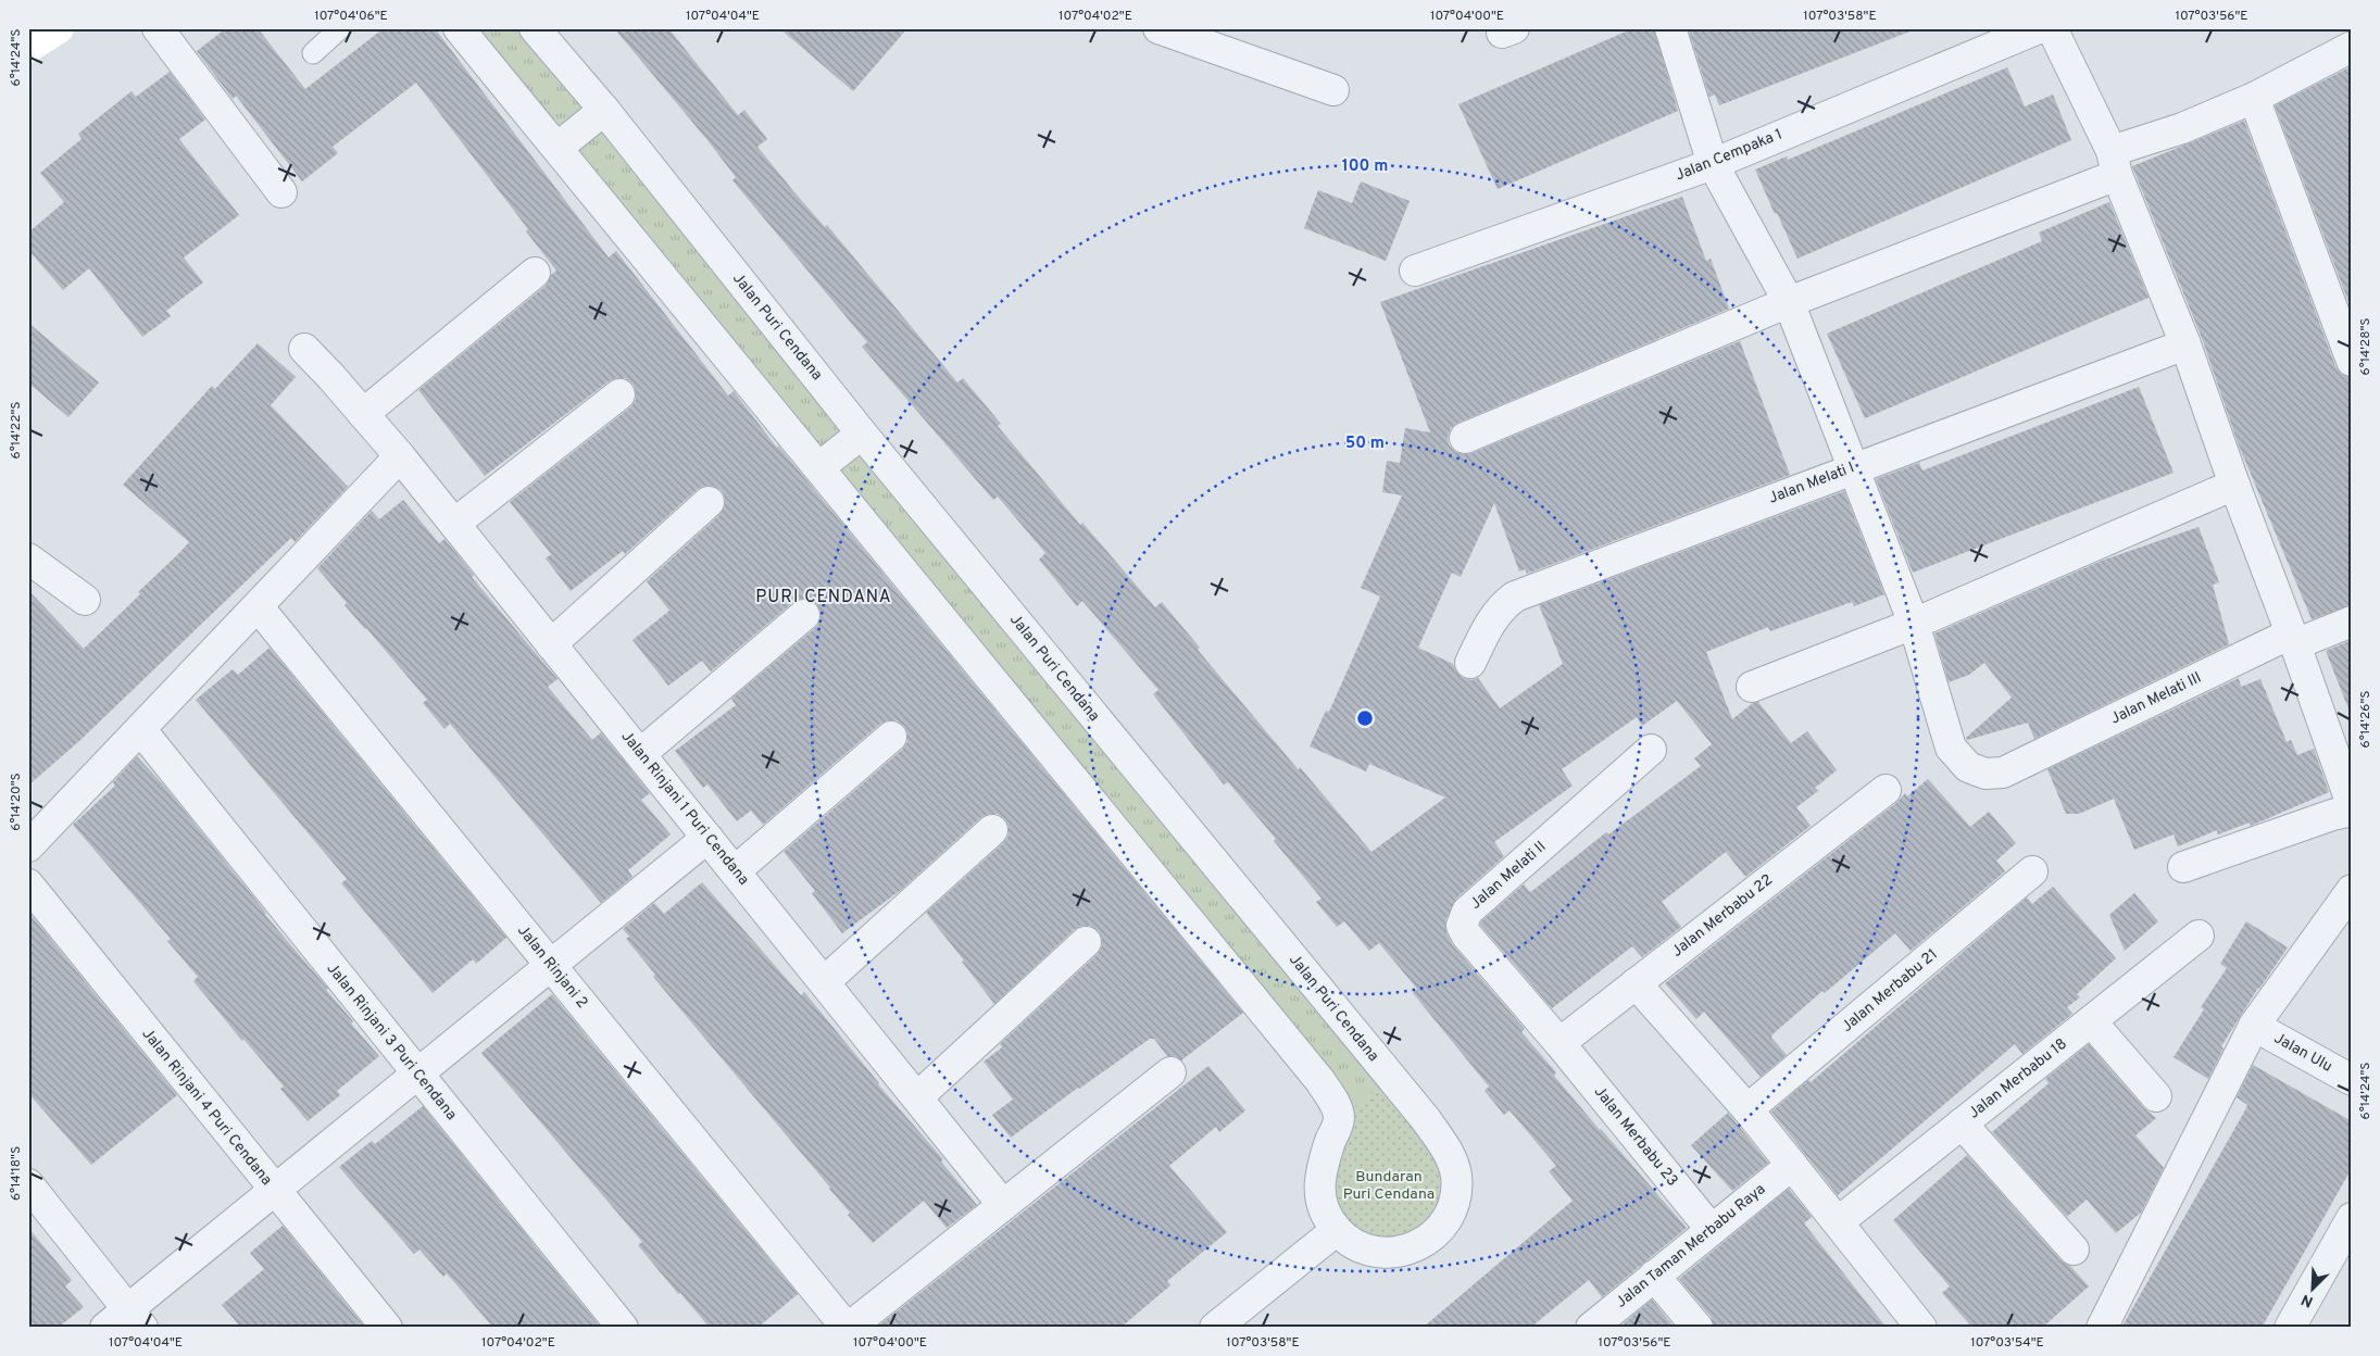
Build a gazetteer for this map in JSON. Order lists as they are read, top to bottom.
{
  "streets": {
    "street": [
      "Jalan Cempaka 1",
      "Jalan Puri Cendana",
      "Jalan Melati I",
      "Jalan Melati III",
      "Jalan Rinjani 1 Puri Cendana",
      "Jalan Melati II",
      "Jalan Merbabu 22",
      "Jalan Rinjani 2",
      "Jalan Merbabu 21",
      "Jalan Rinjani 3 Puri Cendana",
      "Jalan Ulu",
      "Jalan Merbabu 18",
      "Jalan Rinjani 4 Puri Cendana",
      "Jalan Merbabu 23",
      "Jalan Taman Merbabu Raya"
    ]
  },
  "crossings": [
    ["Jalan Cempaka 1", "Jalan Melati III"],
    ["Jalan Melati I", "Jalan Melati III"],
    ["Jalan Melati II", "Jalan Merbabu 22"],
    ["Jalan Melati II", "Jalan Merbabu 23"],
    ["Jalan Merbabu 22", "Jalan Merbabu 23"],
    ["Jalan Merbabu 23", "Jalan Taman Merbabu Raya"]
  ],
  "districts": ["PURI CENDANA"],
  "parks": ["Bundaran Puri Cendana"],
  "north": "bottom left",
  "coordinates": [
    "107°04'06\"E",
    "107°04'04\"E",
    "107°04'02\"E",
    "107°04'00\"E",
    "107°03'58\"E",
    "107°03'56\"E",
    "6°14'24\"S",
    "6°14'28\"S",
    "6°14'22\"S",
    "6°14'26\"S",
    "6°14'20\"S",
    "6°14'18\"S",
    "107°03'54\"E"
  ],
  "rings": ["100 m", "50 m"]
}
